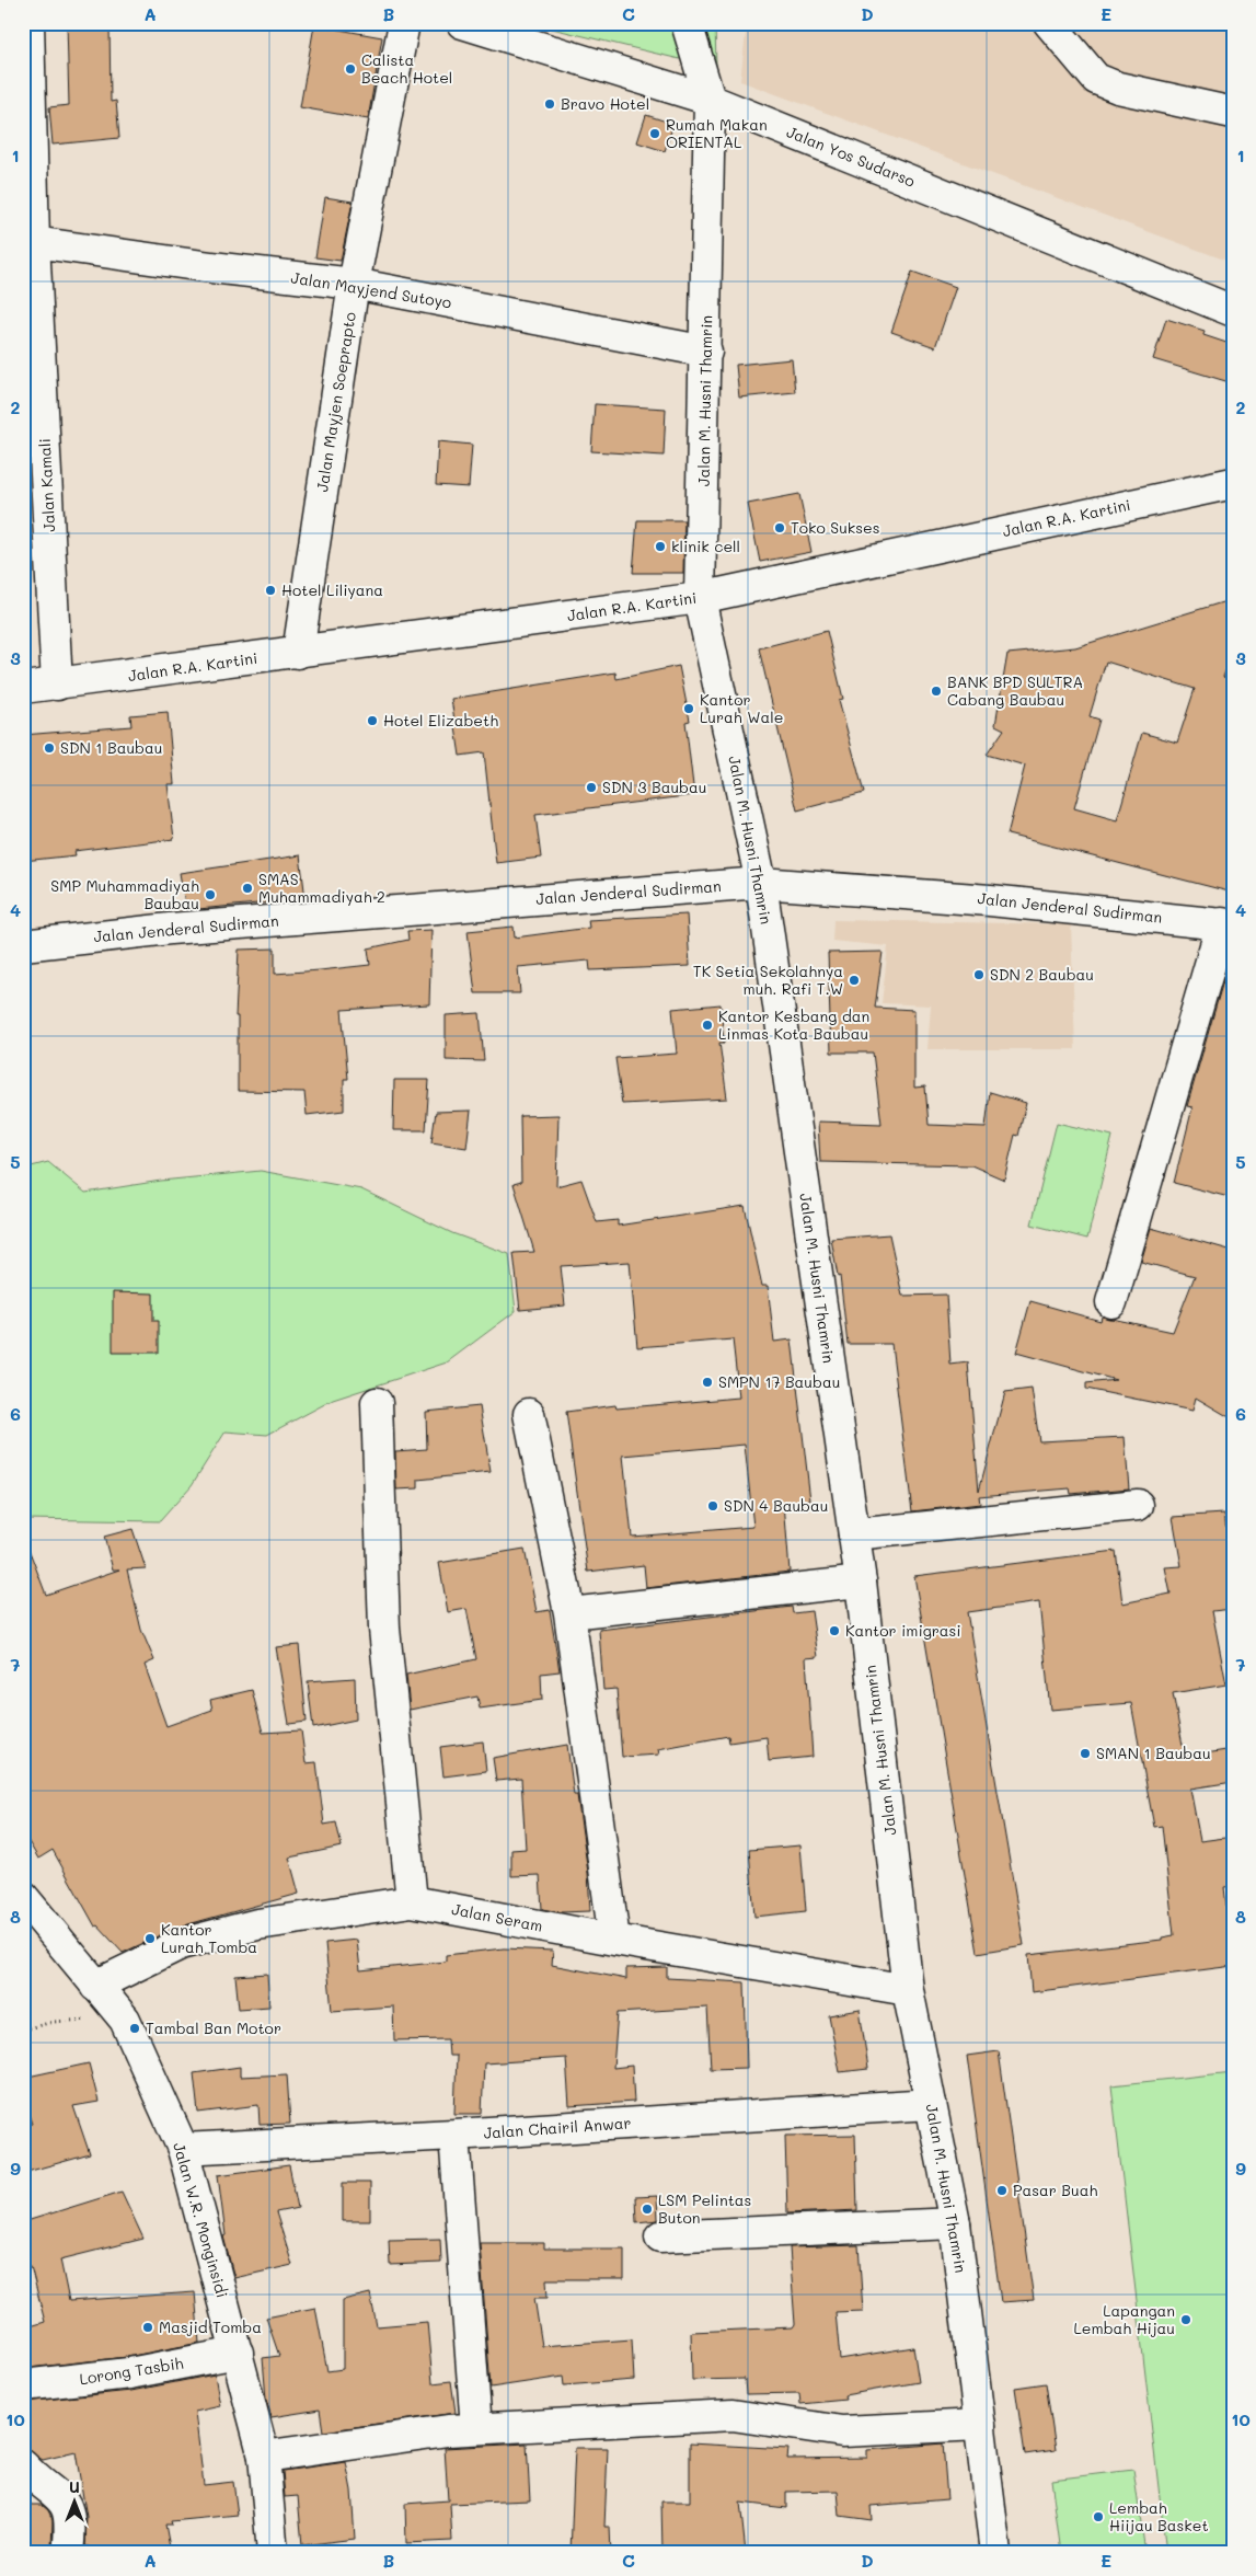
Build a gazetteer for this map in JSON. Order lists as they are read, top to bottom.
{
  "streets": {
    "main road": [
      "Jalan Yos Sudarso",
      "Jalan Mayjend Sutoyo",
      "Jalan M. Husni Thamrin",
      "Jalan Mayjen Soeprapto",
      "Jalan Kamali",
      "Jalan R.A. Kartini",
      "Jalan Jenderal Sudirman",
      "Jalan Seram",
      "Jalan Chairil Anwar",
      "Jalan W.R. Monginsidi",
      "Lorong Tasbih"
    ]
  },
  "crossings": [
    ["Jalan Yos Sudarso", "Jalan M. Husni Thamrin"],
    ["Jalan Mayjend Sutoyo", "Jalan M. Husni Thamrin"],
    ["Jalan Mayjend Sutoyo", "Jalan Mayjen Soeprapto"],
    ["Jalan Mayjend Sutoyo", "Jalan Kamali"],
    ["Jalan M. Husni Thamrin", "Jalan R.A. Kartini"],
    ["Jalan M. Husni Thamrin", "Jalan Jenderal Sudirman"],
    ["Jalan M. Husni Thamrin", "Jalan Seram"],
    ["Jalan M. Husni Thamrin", "Jalan Chairil Anwar"],
    ["Jalan Mayjen Soeprapto", "Jalan R.A. Kartini"],
    ["Jalan Kamali", "Jalan R.A. Kartini"],
    ["Jalan Seram", "Jalan W.R. Monginsidi"],
    ["Jalan Chairil Anwar", "Jalan W.R. Monginsidi"],
    ["Jalan W.R. Monginsidi", "Lorong Tasbih"]
  ],
  "places": [
    "Calista Beach Hotel",
    "Bravo Hotel",
    "Rumah Makan ORIENTAL",
    "Toko Sukses",
    "klinik cell",
    "Hotel Liliyana",
    "BANK BPD SULTRA Cabang Baubau",
    "Kantor Lurah Wale",
    "Hotel Elizabeth",
    "SDN 1 Baubau",
    "SDN 3 Baubau",
    "SMAS Muhammadiyah 2",
    "SMP Muhammadiyah Baubau",
    "SDN 2 Baubau",
    "TK Setia Sekolahnya muh. Rafi T.W",
    "Kantor Kesbang dan Linmas Kota Baubau",
    "SMPN 17 Baubau",
    "SDN 4 Baubau",
    "Kantor imigrasi",
    "SMAN 1 Baubau",
    "Kantor Lurah Tomba",
    "Tambal Ban Motor",
    "Pasar Buah",
    "LSM Pelintas Buton",
    "Lapangan Lembah Hijau",
    "Masjid Tomba",
    "Lembah Hiijau Basket"
  ],
  "north": "top",
  "grid": {
    "columns": [
      "A",
      "B",
      "C",
      "D",
      "E"
    ],
    "rows": [
      "1",
      "2",
      "3",
      "4",
      "5",
      "6",
      "7",
      "8",
      "9",
      "10"
    ]
  }
}
